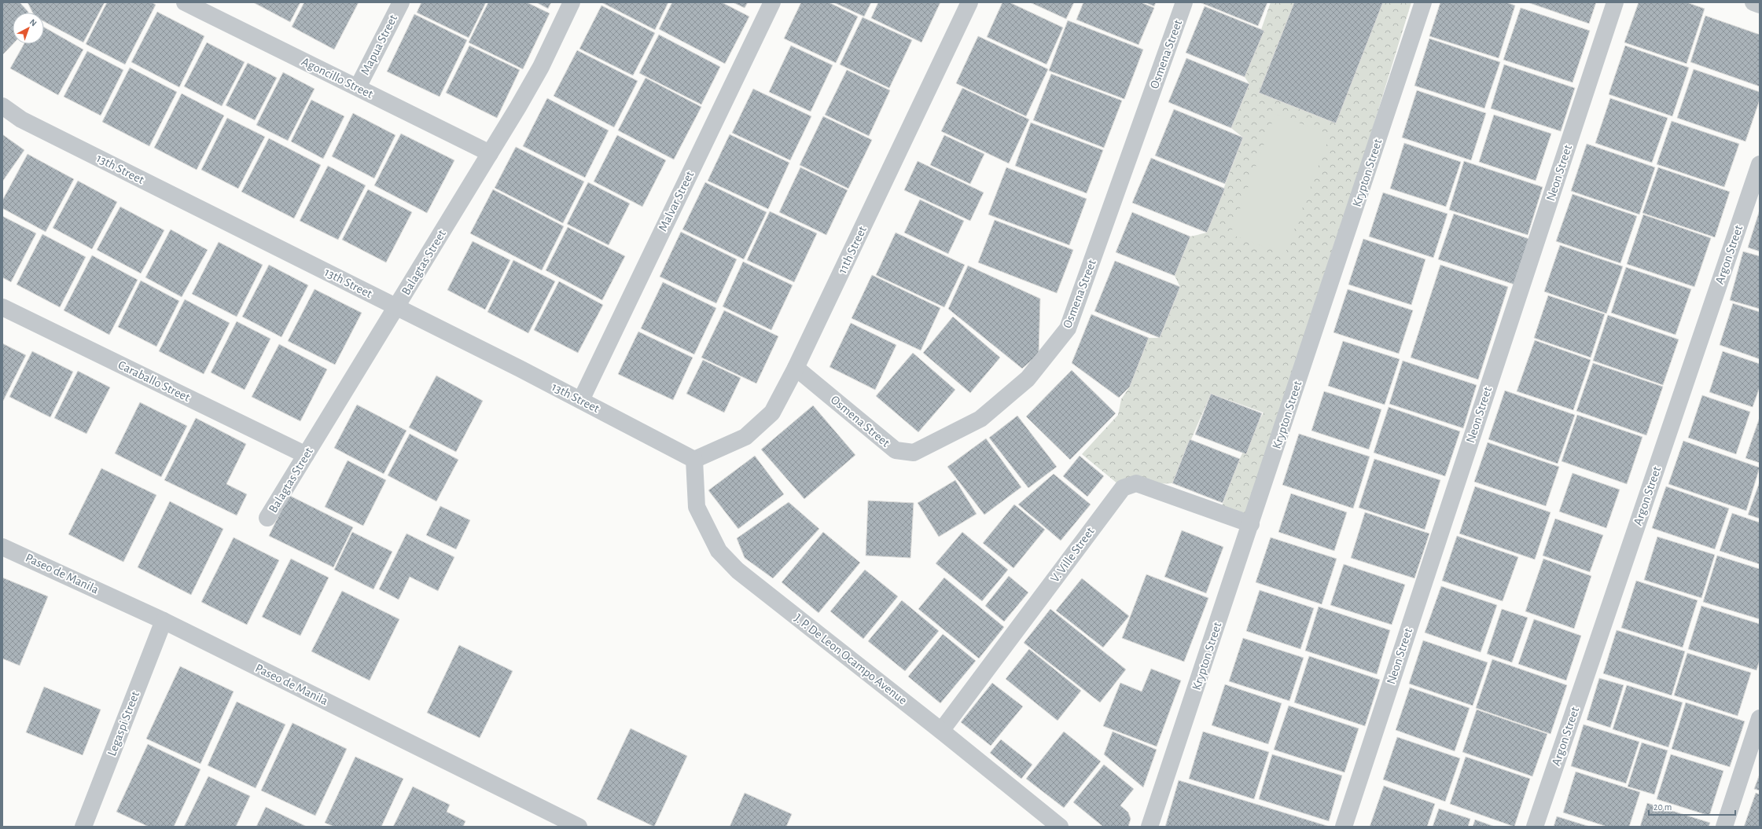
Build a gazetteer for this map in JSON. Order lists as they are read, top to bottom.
{
  "streets": {
    "street": [
      "Mapua Street",
      "Osmena Street",
      "Agoncillo Street",
      "13th Street",
      "Krypton Street",
      "Neon Street",
      "Malvar Street",
      "11th Street",
      "Argon Street",
      "Balagtas Street",
      "Caraballo Street",
      "V. Ville Street",
      "Paseo de Manila",
      "J. P. De Leon Ocampo Avenue",
      "Legaspi Street"
    ]
  },
  "crossings": [
    ["Mapua Street", "Agoncillo Street"],
    ["Osmena Street", "11th Street"],
    ["Agoncillo Street", "Balagtas Street"],
    ["13th Street", "Malvar Street"],
    ["13th Street", "11th Street"],
    ["13th Street", "Balagtas Street"],
    ["13th Street", "J. P. De Leon Ocampo Avenue"],
    ["Krypton Street", "V. Ville Street"],
    ["11th Street", "J. P. De Leon Ocampo Avenue"],
    ["Balagtas Street", "Caraballo Street"],
    ["V. Ville Street", "J. P. De Leon Ocampo Avenue"],
    ["Paseo de Manila", "Legaspi Street"]
  ],
  "scale_bar": "20 m",
  "north": "top right"
}
